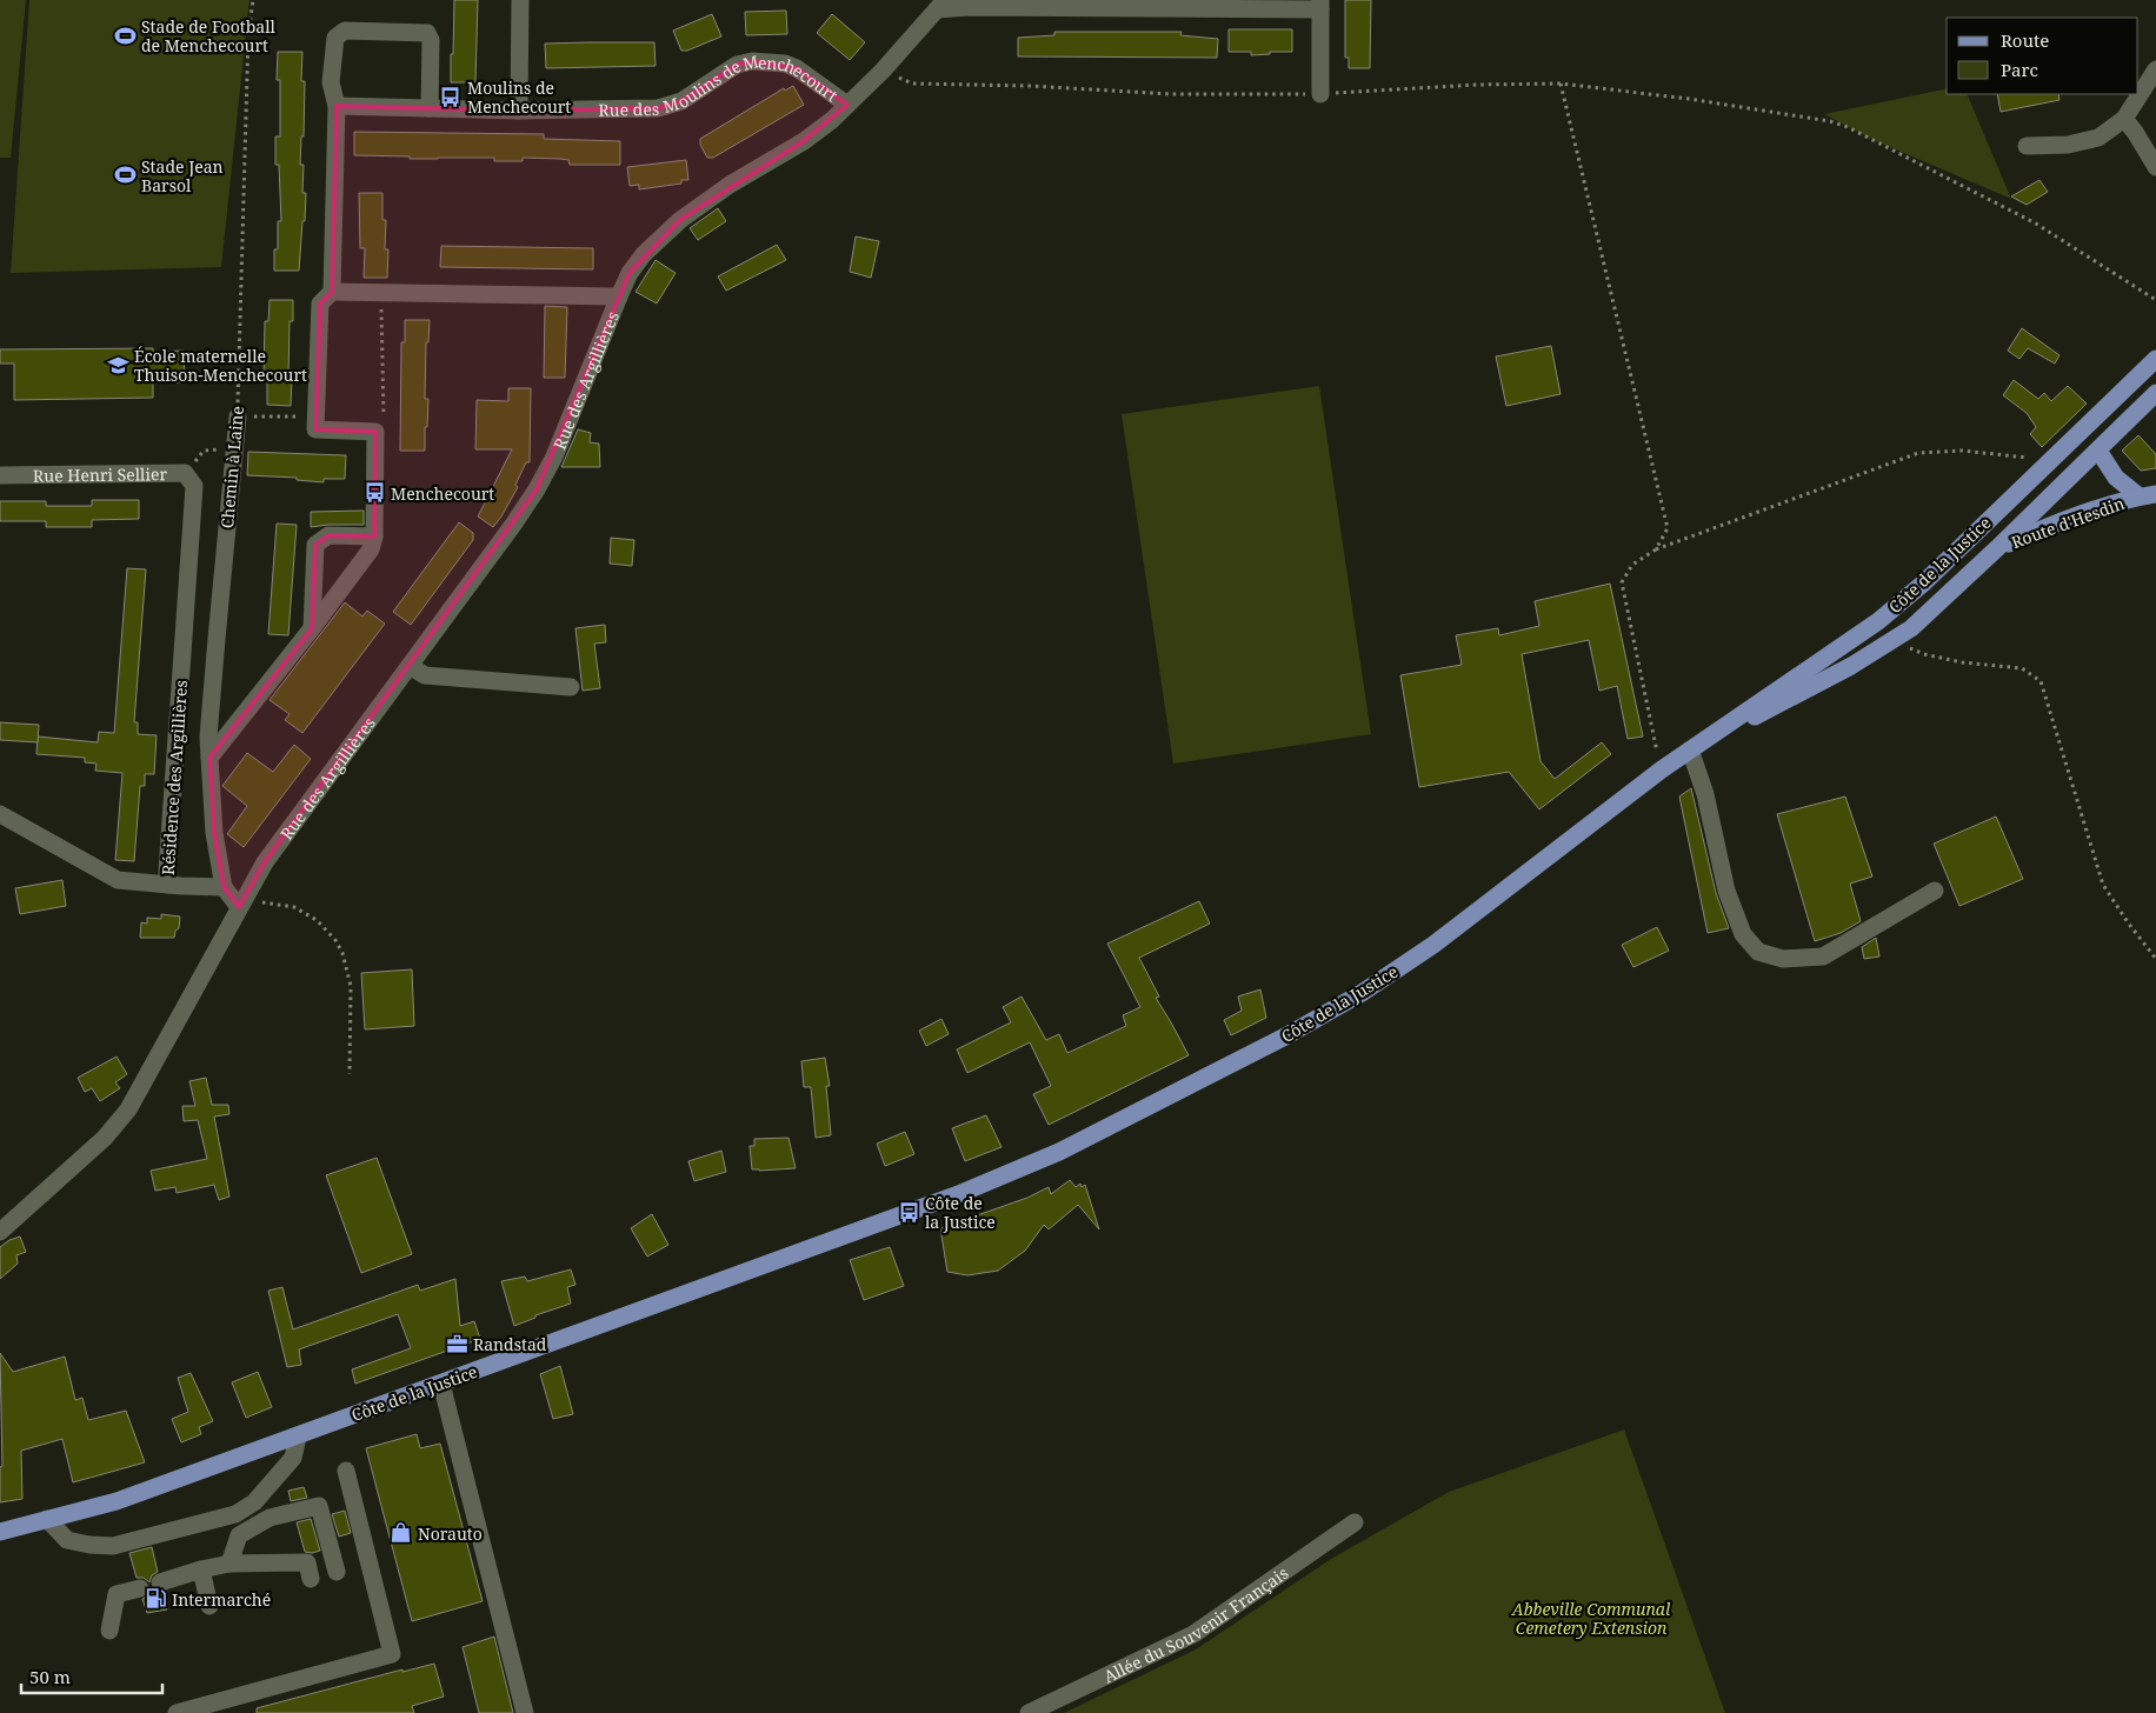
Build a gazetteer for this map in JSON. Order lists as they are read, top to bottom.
{
  "streets": {
    "main road": ["Route d'Hesdin", "Côte de la Justice"],
    "street": [
      "Rue des Moulins de Menchecourt",
      "Rue des Argillières",
      "Chemin à Laine",
      "Rue Henri Sellier",
      "Résidence des Argillières",
      "Allée du Souvenir Français"
    ]
  },
  "crossings": [
    ["Rue des Moulins de Menchecourt", "Rue des Argillières"],
    ["Rue Henri Sellier", "Résidence des Argillières"],
    ["Route d'Hesdin", "Côte de la Justice"]
  ],
  "parks": ["Abbeville Communal Cemetery Extension"],
  "places": {
    "sports": ["Stade de Football de Menchecourt", "Stade Jean Barsol"],
    "bus stop": ["Moulins de Menchecourt", "Menchecourt", "Côte de la Justice"],
    "school or university": ["École maternelle Thuison-Menchecourt"],
    "office": ["Randstad"],
    "shop": ["Norauto"],
    "fuel station": ["Intermarché"]
  },
  "legend": ["Route", "Parc"],
  "scale_bar": "50 m"
}
